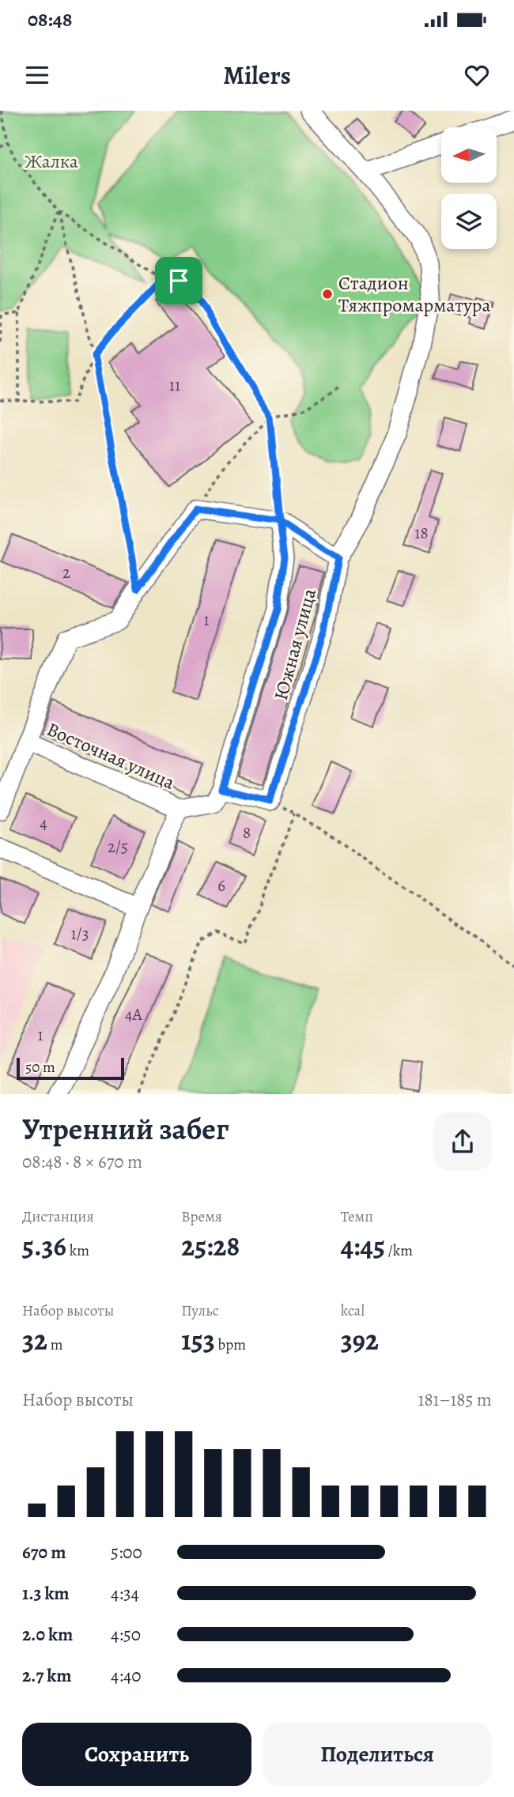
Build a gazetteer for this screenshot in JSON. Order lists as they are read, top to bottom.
{
  "streets": {
    "street": ["Южная улица", "Восточная улица"]
  },
  "parks": ["Жалка"],
  "places": ["Стадион Тяжпромарматура"],
  "house_numbers": [
    "11",
    "18",
    "2",
    "1",
    "4",
    "8",
    "2/5",
    "6",
    "1/3",
    "4А",
    "1"
  ],
  "scale_bar": "50 m",
  "north": "left",
  "page": {
    "status": "08:48",
    "header": "Milers",
    "scale": "50 m",
    "heading": ["Утренний забег", "08:48 · 8 × 670 m"],
    "stats": [
      ["Дистанция", "5.36 km"],
      ["Время", "25:28"],
      ["Темп", "4:45 /km"],
      ["Набор высоты", "32 m"],
      ["Пульс", "153 bpm"],
      ["kcal", "392"]
    ],
    "chart": ["Набор высоты", "181–185 m"],
    "list": [
      {
        "name": "670 m",
        "note": "5:00"
      },
      {
        "name": "1.3 km",
        "note": "4:34"
      },
      {
        "name": "2.0 km",
        "note": "4:50"
      },
      {
        "name": "2.7 km",
        "note": "4:40"
      }
    ],
    "buttons": ["Сохранить", "Поделиться"]
  }
}
